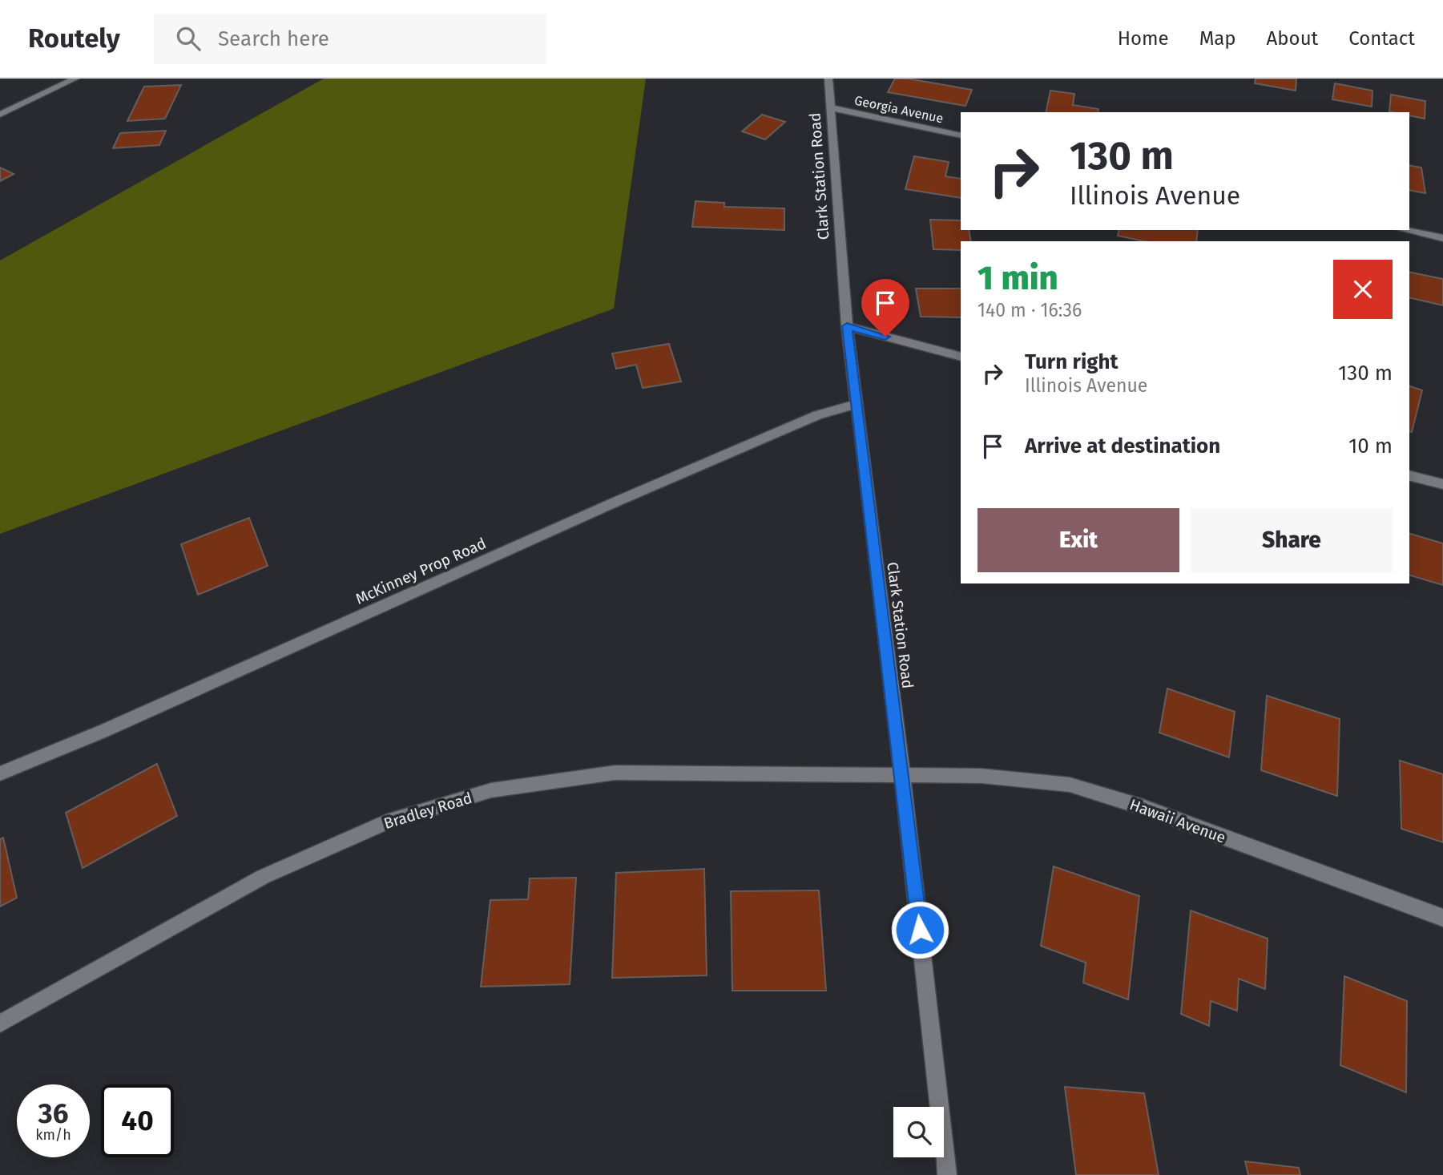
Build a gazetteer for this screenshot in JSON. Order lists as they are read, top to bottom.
{
  "streets": {
    "street": [
      "Georgia Avenue",
      "Clark Station Road",
      "McKinney Prop Road",
      "Bradley Road",
      "Hawaii Avenue"
    ]
  },
  "crossings": [
    ["Georgia Avenue", "Clark Station Road"],
    ["Clark Station Road", "McKinney Prop Road"],
    ["Clark Station Road", "Bradley Road"],
    ["Clark Station Road", "Hawaii Avenue"],
    ["Bradley Road", "Hawaii Avenue"]
  ],
  "page": {
    "header": "Routely",
    "search": "Search here",
    "nav": [
      "Home",
      "Map",
      "About",
      "Contact"
    ],
    "turn": ["130 m", "Illinois Avenue"],
    "heading": ["1 min", "140 m · 16:36"],
    "list": [
      {
        "name": "Turn right",
        "note": "Illinois Avenue",
        "value": "130 m"
      },
      {
        "name": "Arrive at destination",
        "value": "10 m"
      }
    ],
    "buttons": ["Exit", "Share"],
    "speed": "36 km/h",
    "limit": "40"
  }
}
